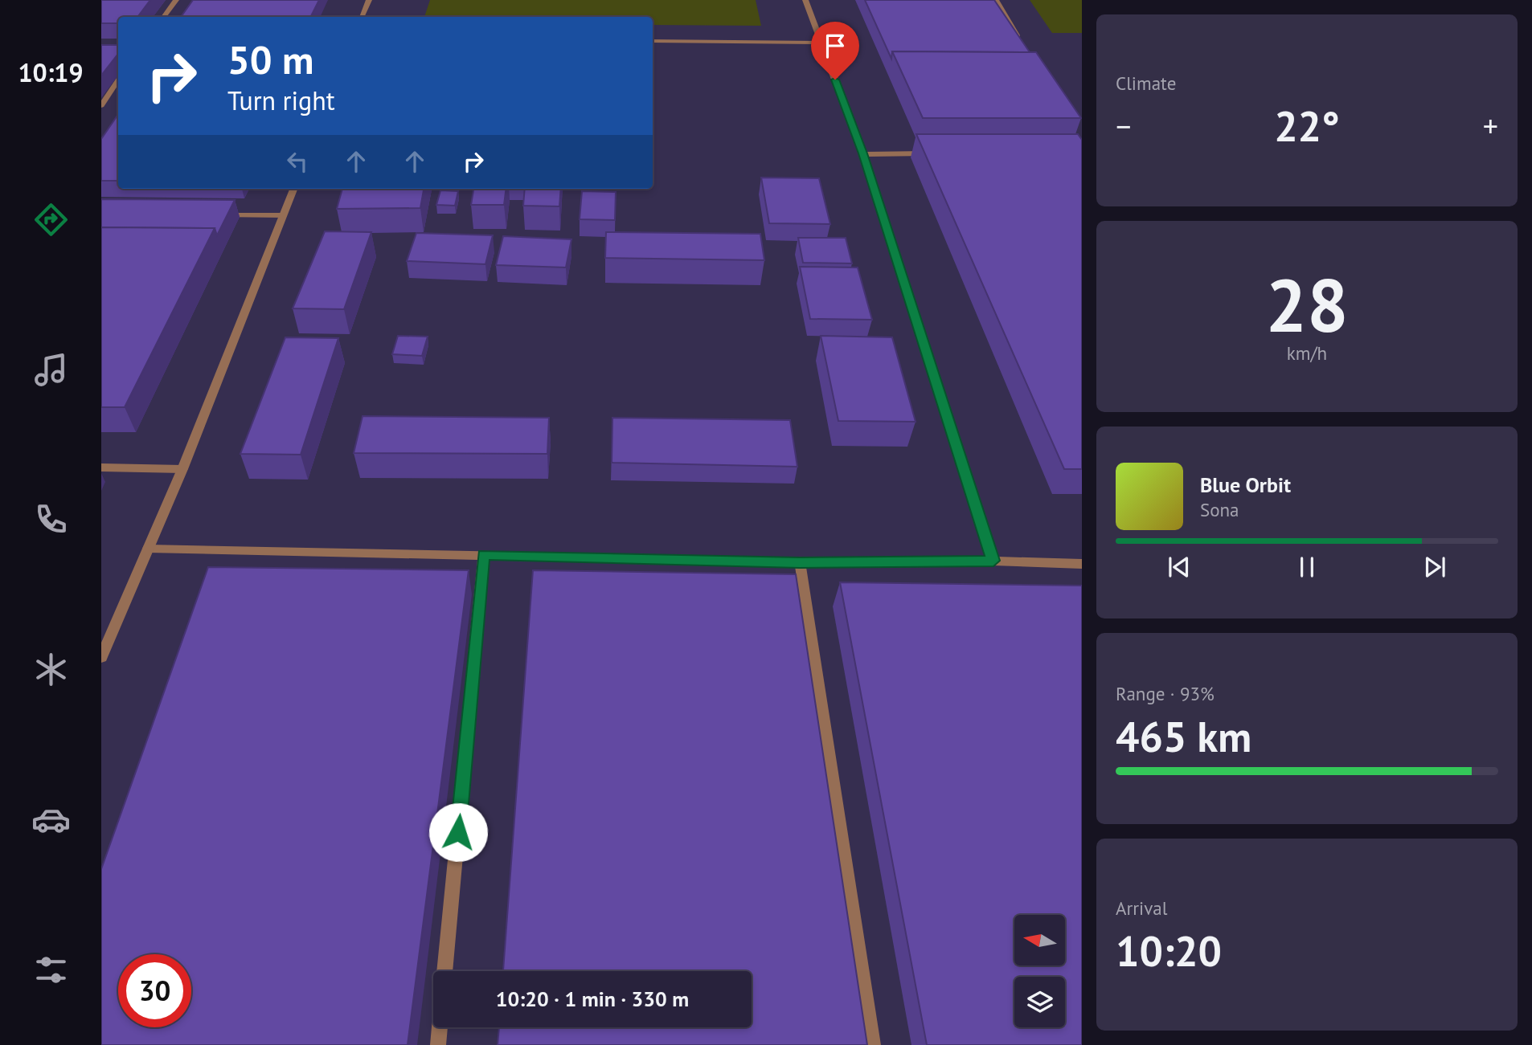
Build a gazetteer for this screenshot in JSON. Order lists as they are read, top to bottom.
{
  "north": "left",
  "page": {
    "tabs": "10:19",
    "tile": [
      "Climate",
      ["28", "km/h"],
      ["Range · 93%", "465 km"],
      ["Arrival", "10:20"]
    ],
    "turn": ["50 m", "Turn right"],
    "heat": ["−", "22°", "+"],
    "song": ["Blue Orbit", "Sona"],
    "limit": "30",
    "trip": "10:20 · 1 min · 330 m"
  }
}
